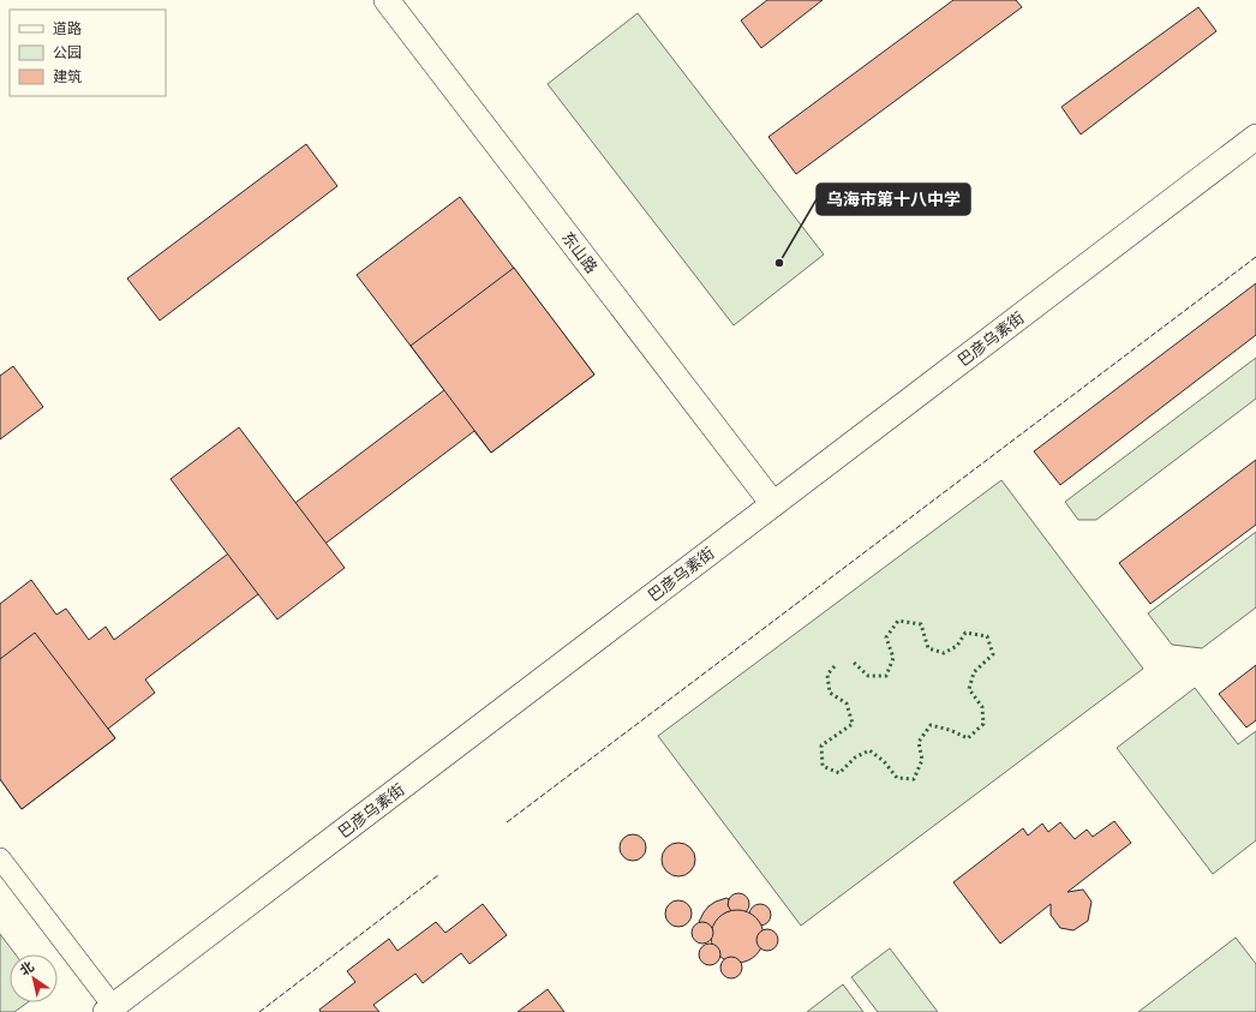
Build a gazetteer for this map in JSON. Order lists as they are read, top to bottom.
{
  "streets": {
    "street": ["东山路", "巴彦乌素街"]
  },
  "crossings": [
    ["东山路", "巴彦乌素街"]
  ],
  "places": ["乌海市第十八中学"],
  "legend": ["道路", "公园", "建筑"],
  "north": "top left"
}
